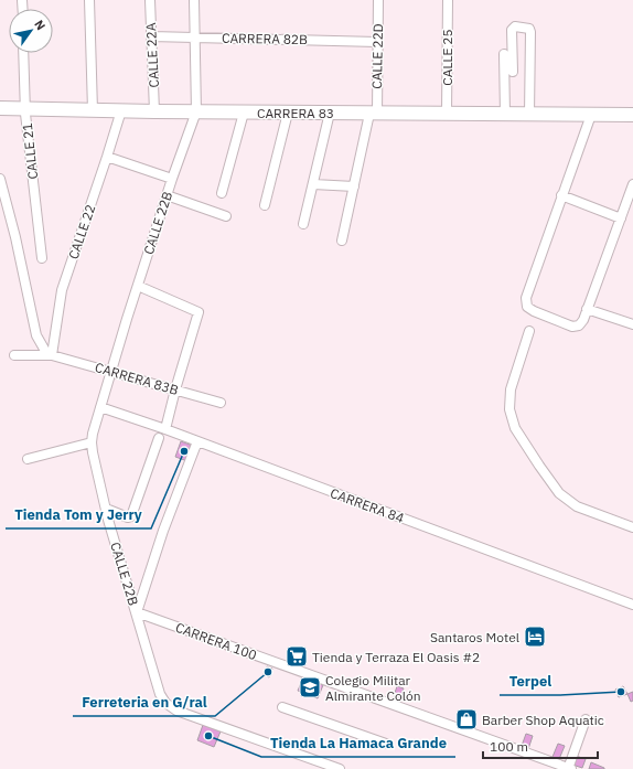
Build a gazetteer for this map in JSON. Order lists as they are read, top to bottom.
{
  "streets": {
    "street": [
      "CARRERA 82B",
      "CALLE 22A",
      "CALLE 22D",
      "CALLE 25",
      "CARRERA 83",
      "CALLE 21",
      "CALLE 22B",
      "CALLE 22",
      "CARRERA 83B",
      "CARRERA 84",
      "CARRERA 100"
    ]
  },
  "crossings": [
    ["CARRERA 82B", "CALLE 22A"],
    ["CARRERA 82B", "CALLE 22D"],
    ["CARRERA 82B", "CALLE 22B"],
    ["CALLE 22A", "CARRERA 83"],
    ["CALLE 22D", "CARRERA 83"],
    ["CALLE 25", "CARRERA 83"],
    ["CARRERA 83", "CALLE 21"],
    ["CARRERA 83", "CALLE 22B"],
    ["CARRERA 83", "CALLE 22"],
    ["CALLE 22B", "CARRERA 83B"],
    ["CALLE 22B", "CARRERA 84"],
    ["CALLE 22B", "CARRERA 100"],
    ["CALLE 22", "CARRERA 83B"]
  ],
  "places": {
    "other": [
      "Tienda Tom y Jerry",
      "Ferreteria en G/ral",
      "Terpel",
      "Tienda La Hamaca Grande"
    ],
    "hotel": ["Santaros Motel"],
    "supermarket": ["Tienda y Terraza El Oasis #2"],
    "school or university": ["Colegio Militar Almirante Colón"],
    "shop": ["Barber Shop Aquatic"]
  },
  "scale_bar": "100 m",
  "north": "top right"
}
